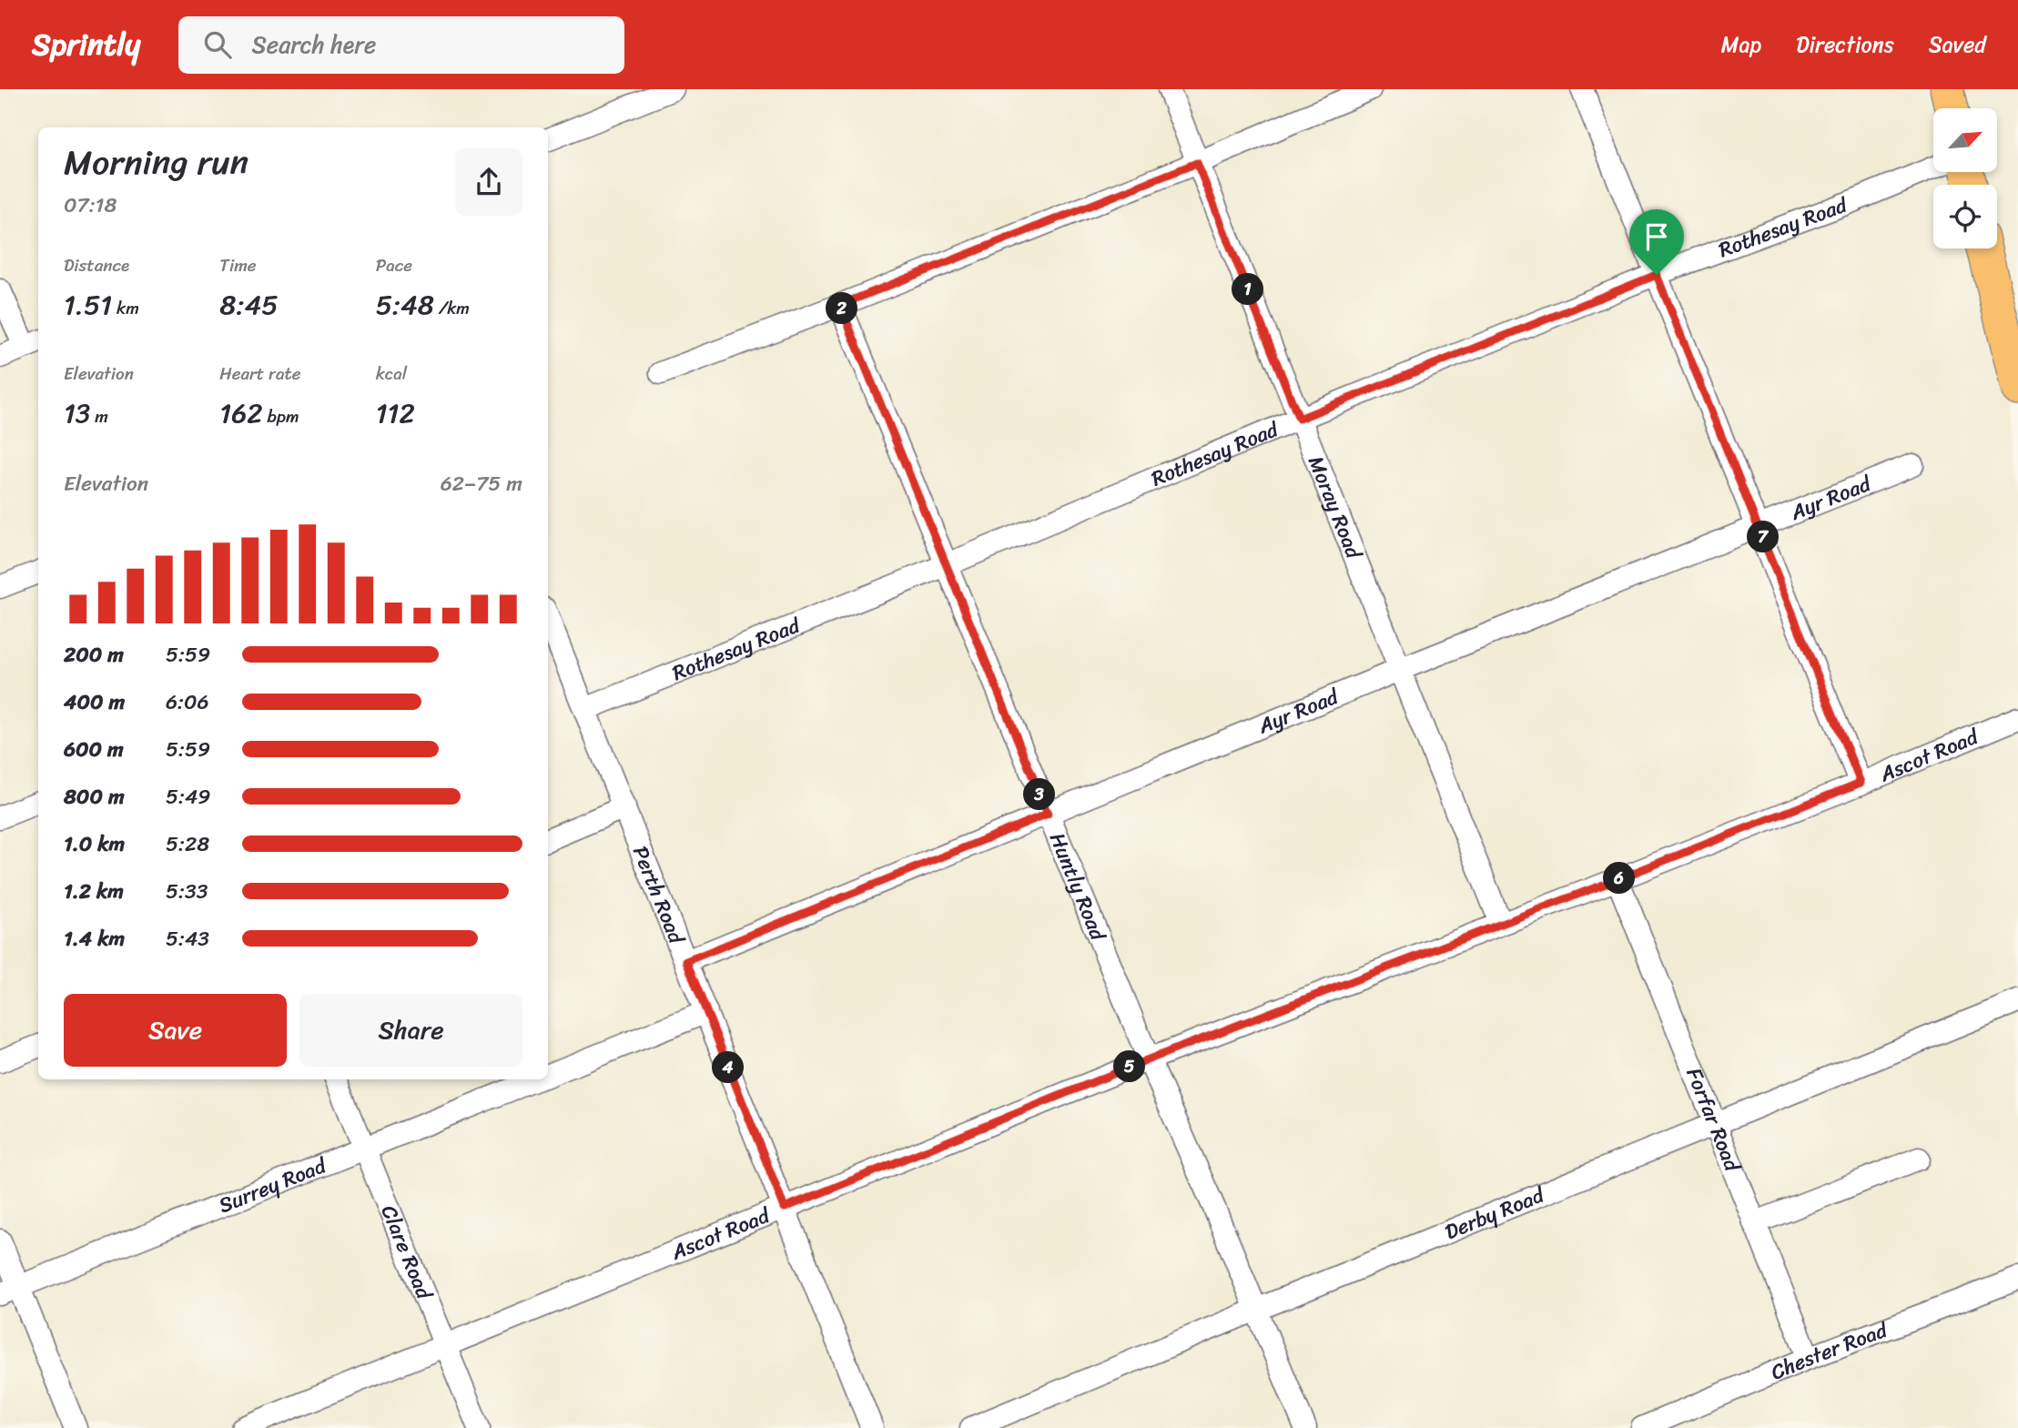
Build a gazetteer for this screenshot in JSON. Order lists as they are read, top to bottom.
{
  "streets": {
    "street": [
      "Rothesay Road",
      "Ayr Road",
      "Moray Road",
      "Ascot Road",
      "Huntly Road",
      "Perth Road",
      "Forfar Road",
      "Surrey Road",
      "Derby Road",
      "Clare Road",
      "Chester Road"
    ]
  },
  "crossings": [
    ["Rothesay Road", "Moray Road"],
    ["Rothesay Road", "Huntly Road"],
    ["Rothesay Road", "Perth Road"],
    ["Ayr Road", "Moray Road"],
    ["Ayr Road", "Huntly Road"],
    ["Ayr Road", "Perth Road"],
    ["Moray Road", "Ascot Road"],
    ["Ascot Road", "Huntly Road"],
    ["Ascot Road", "Perth Road"],
    ["Ascot Road", "Forfar Road"],
    ["Ascot Road", "Clare Road"],
    ["Huntly Road", "Derby Road"],
    ["Perth Road", "Surrey Road"],
    ["Forfar Road", "Derby Road"],
    ["Forfar Road", "Chester Road"],
    ["Surrey Road", "Clare Road"]
  ],
  "north": "top right",
  "page": {
    "header": "Sprintly",
    "search": "Search here",
    "nav": ["Map", "Directions", "Saved"],
    "heading": ["Morning run", "07:18"],
    "stats": [
      ["Distance", "1.51 km"],
      ["Time", "8:45"],
      ["Pace", "5:48 /km"],
      ["Elevation", "13 m"],
      ["Heart rate", "162 bpm"],
      ["kcal", "112"]
    ],
    "pins": [
      "1",
      "2",
      "7",
      "3",
      "6",
      "5",
      "4"
    ],
    "chart": ["Elevation", "62–75 m"],
    "list": [
      {
        "name": "200 m",
        "note": "5:59"
      },
      {
        "name": "400 m",
        "note": "6:06"
      },
      {
        "name": "600 m",
        "note": "5:59"
      },
      {
        "name": "800 m",
        "note": "5:49"
      },
      {
        "name": "1.0 km",
        "note": "5:28"
      },
      {
        "name": "1.2 km",
        "note": "5:33"
      },
      {
        "name": "1.4 km",
        "note": "5:43"
      }
    ],
    "buttons": ["Save", "Share"]
  }
}
